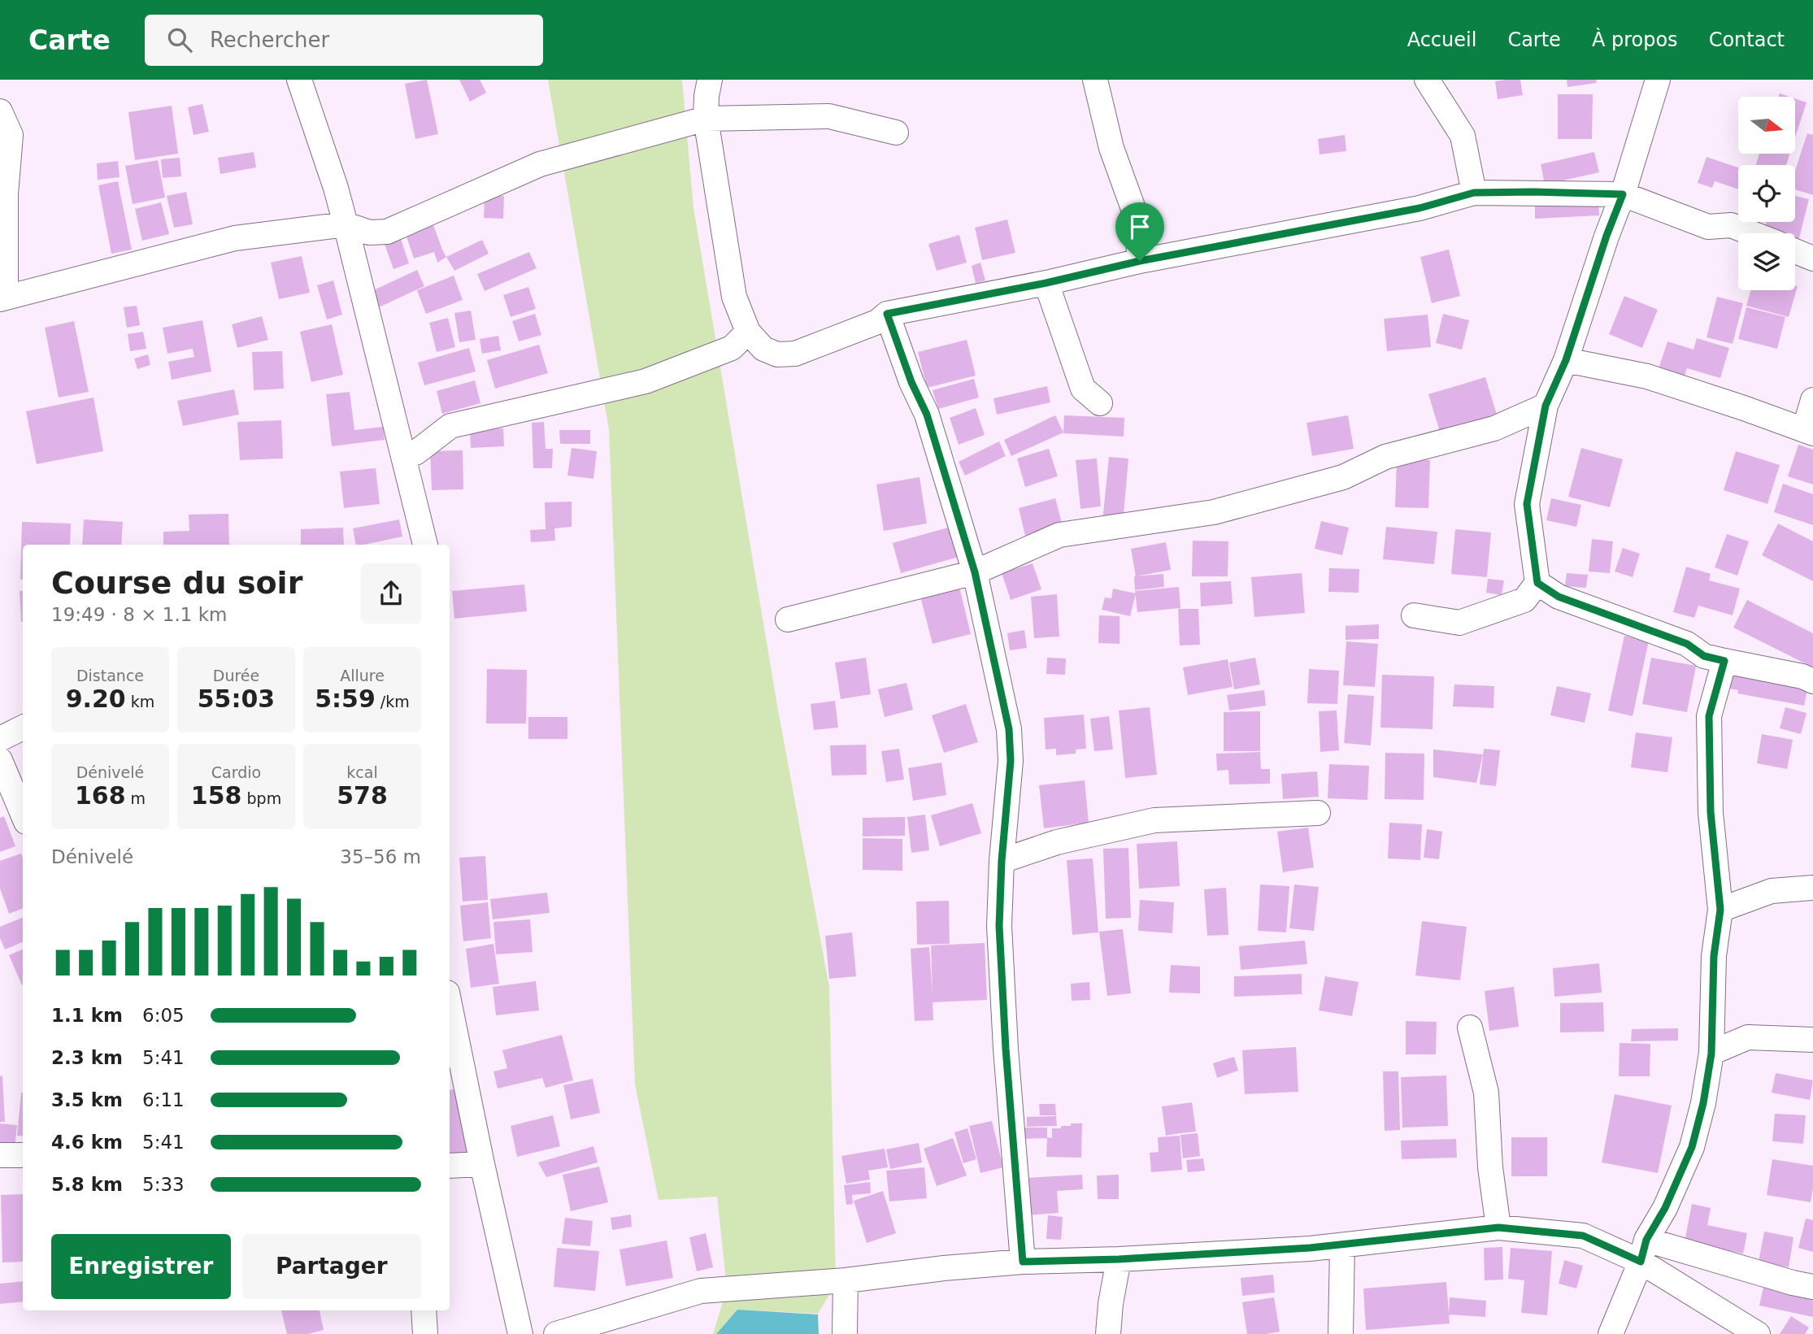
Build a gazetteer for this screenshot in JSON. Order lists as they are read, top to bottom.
{
  "north": "right",
  "page": {
    "header": "Carte",
    "search": "Rechercher",
    "nav": [
      "Accueil",
      "Carte",
      "À propos",
      "Contact"
    ],
    "heading": ["Course du soir", "19:49 · 8 × 1.1 km"],
    "stats": [
      ["Distance", "9.20 km"],
      ["Durée", "55:03"],
      ["Allure", "5:59 /km"],
      ["Dénivelé", "168 m"],
      ["Cardio", "158 bpm"],
      ["kcal", "578"]
    ],
    "chart": ["Dénivelé", "35–56 m"],
    "list": [
      {
        "name": "1.1 km",
        "note": "6:05"
      },
      {
        "name": "2.3 km",
        "note": "5:41"
      },
      {
        "name": "3.5 km",
        "note": "6:11"
      },
      {
        "name": "4.6 km",
        "note": "5:41"
      },
      {
        "name": "5.8 km",
        "note": "5:33"
      }
    ],
    "buttons": ["Enregistrer", "Partager"]
  }
}
